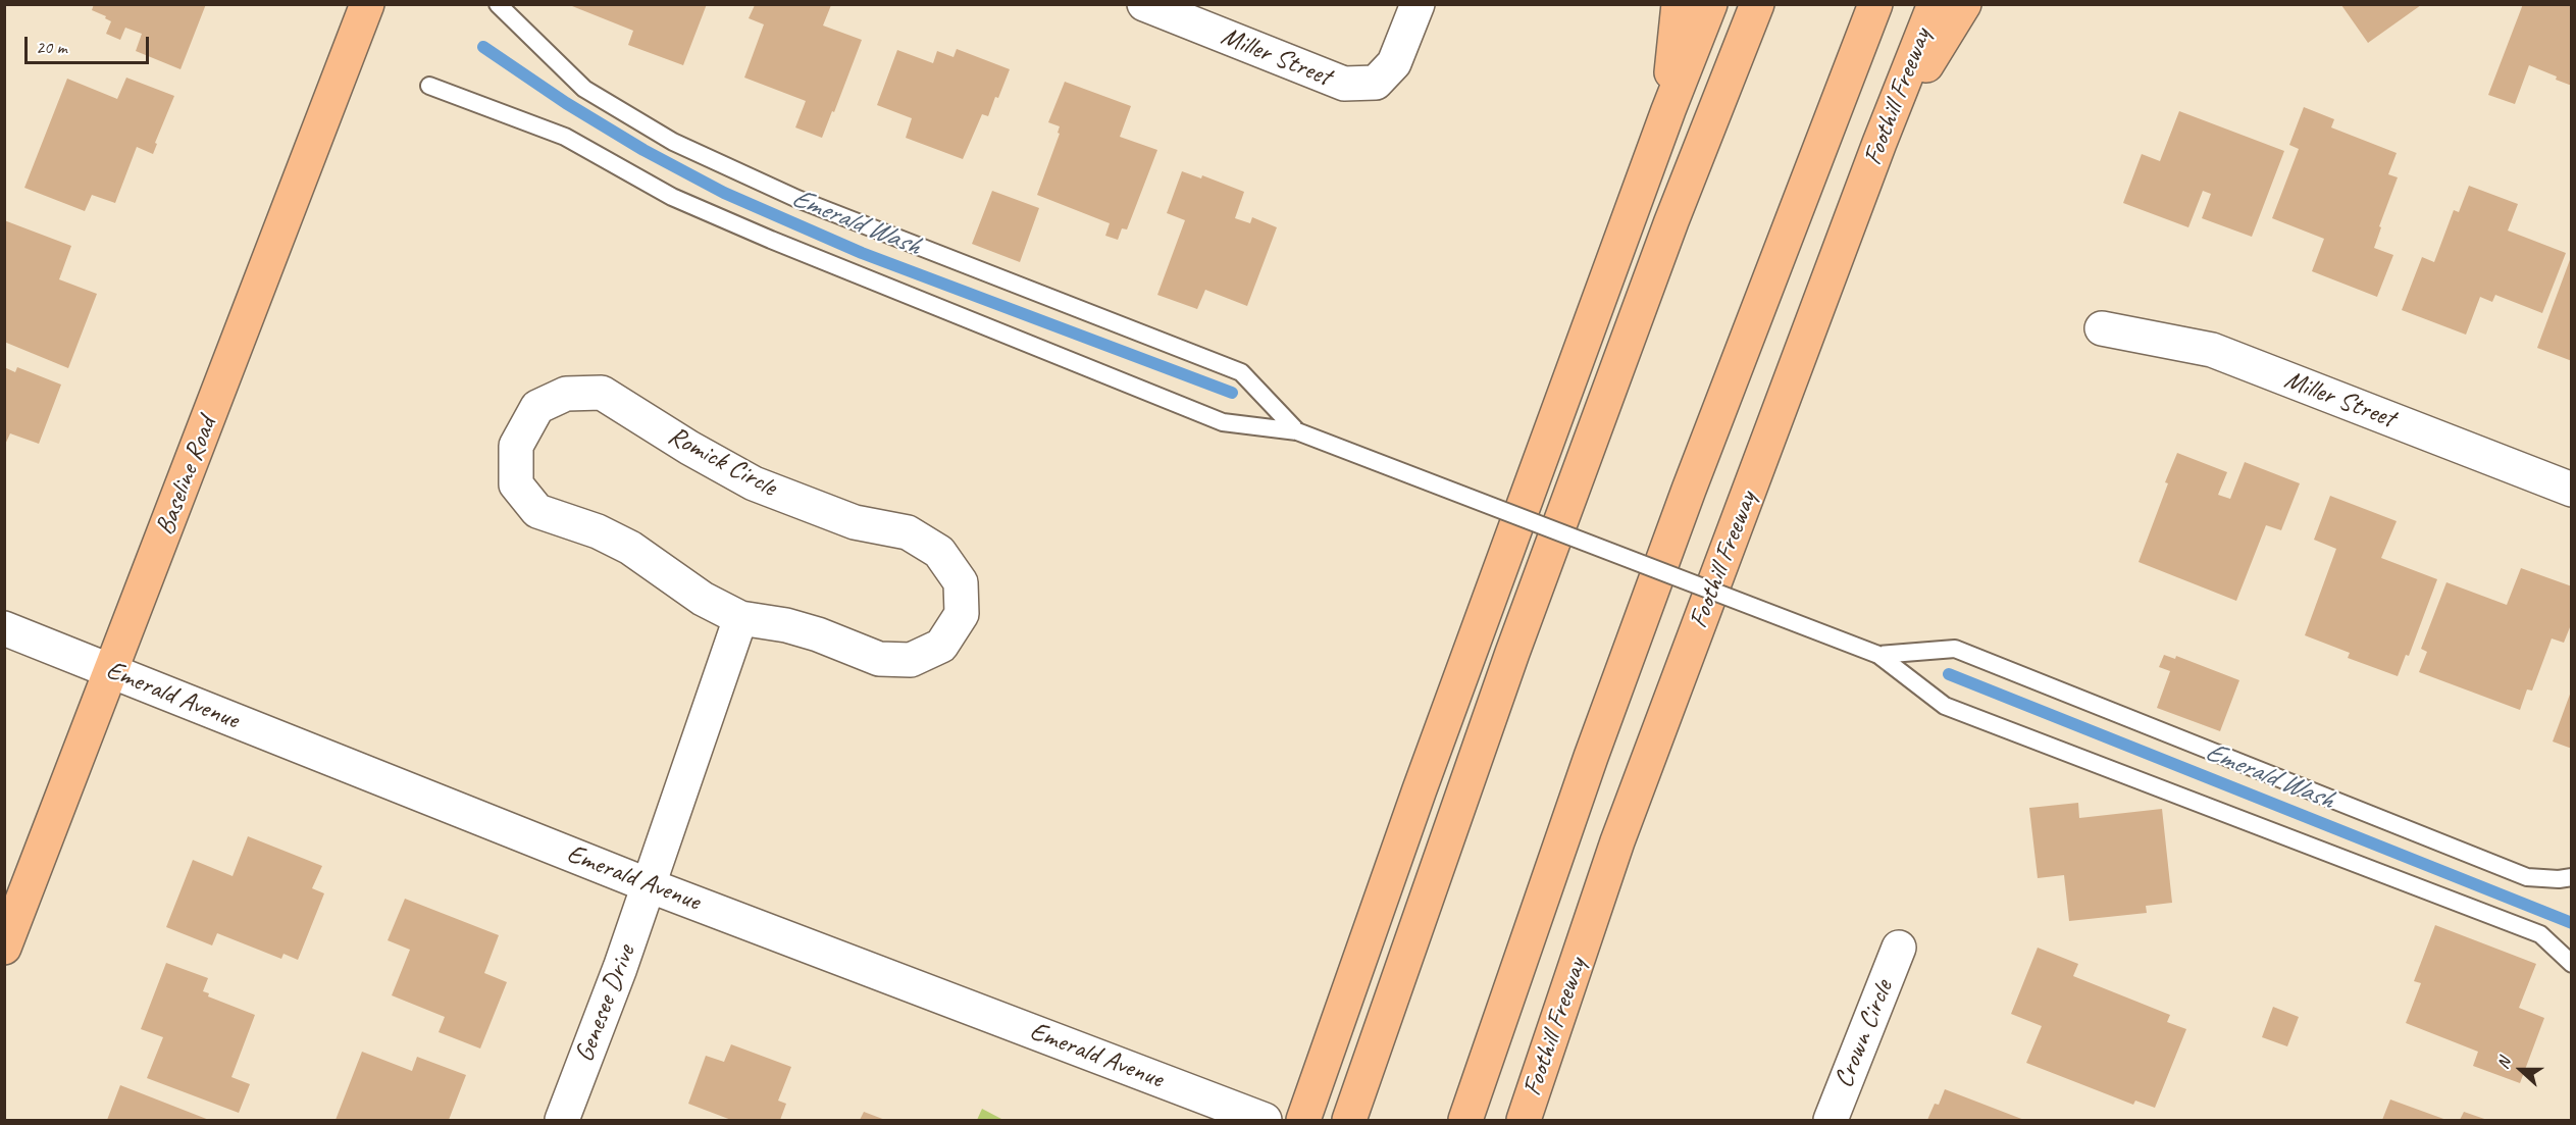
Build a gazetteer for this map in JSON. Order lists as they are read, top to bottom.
{
  "streets": {
    "main road": ["Foothill Freeway", "Baseline Road"],
    "street": [
      "Miller Street",
      "Romick Circle",
      "Emerald Avenue",
      "Genesee Drive",
      "Crown Circle"
    ]
  },
  "crossings": [
    ["Baseline Road", "Emerald Avenue"],
    ["Emerald Avenue", "Genesee Drive"]
  ],
  "water": ["Emerald Wash"],
  "scale_bar": "20 m",
  "north": "left"
}
